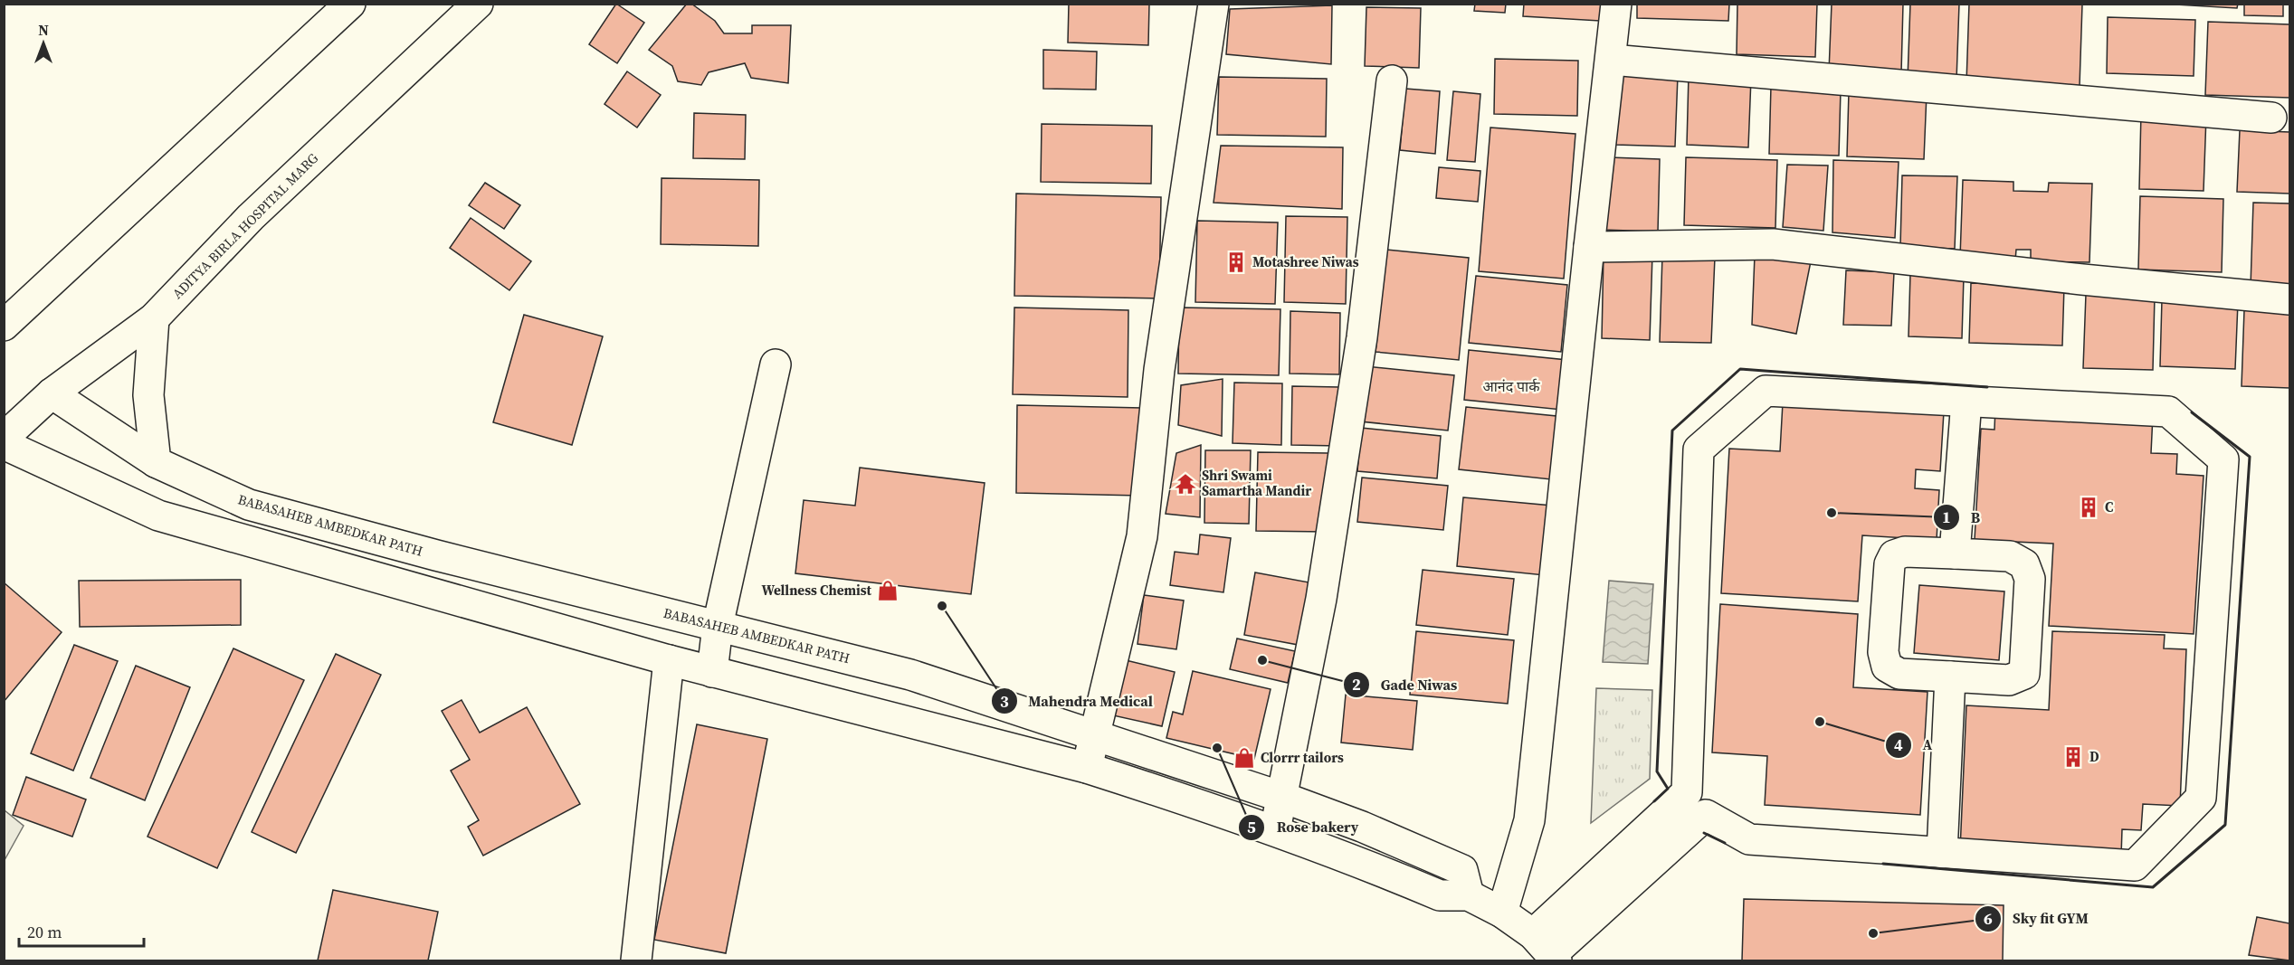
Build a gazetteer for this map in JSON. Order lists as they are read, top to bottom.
{
  "streets": {
    "street": ["ADITYA BIRLA HOSPITAL MARG", "BABASAHEB AMBEDKAR PATH"]
  },
  "crossings": [
    ["ADITYA BIRLA HOSPITAL MARG", "BABASAHEB AMBEDKAR PATH"]
  ],
  "districts": ["आनंद पार्क"],
  "places": {
    "building": ["Motashree Niwas", "C", "D"],
    "temple": ["Shri Swami Samartha Mandir"],
    "other": [
      "B",
      "Mahendra Medical",
      "Gade Niwas",
      "A",
      "Rose bakery",
      "Sky fit GYM"
    ],
    "shop": ["Wellness Chemist", "Clorrr tailors"]
  },
  "scale_bar": "20 m",
  "north": "top"
}
